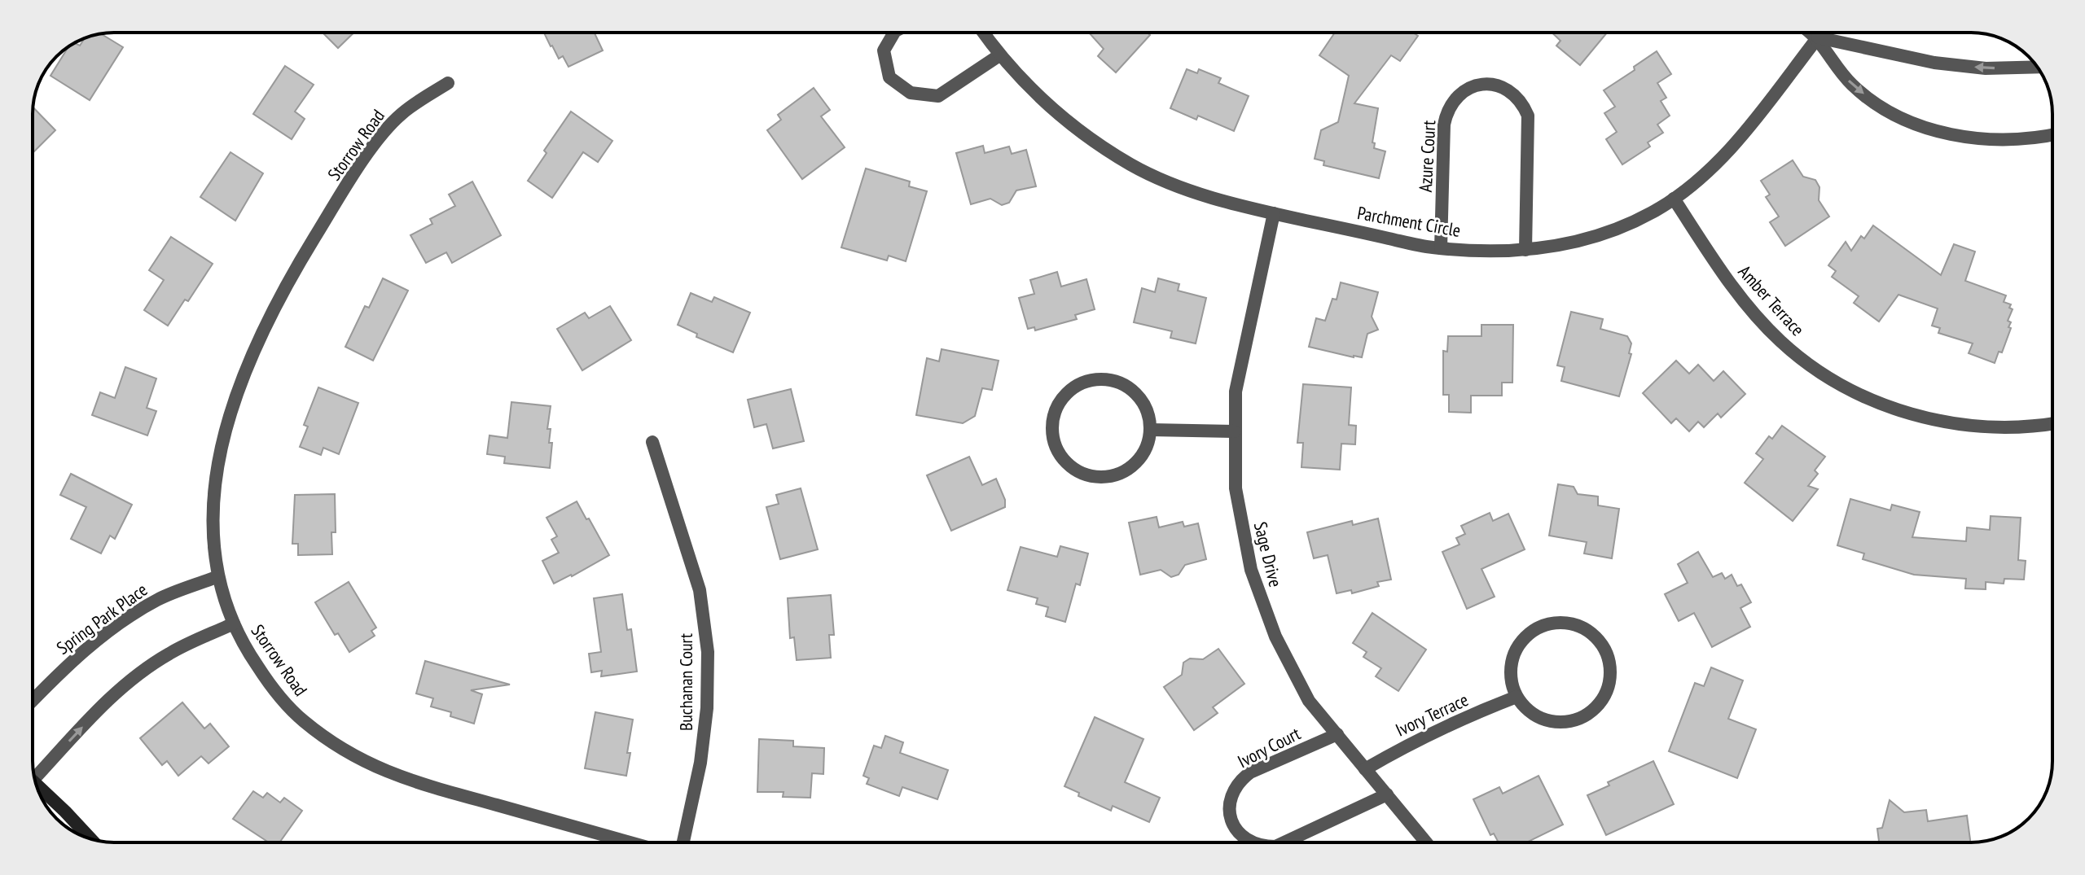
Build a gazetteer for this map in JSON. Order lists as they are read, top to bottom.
{
  "streets": {
    "street": [
      "Storrow Road",
      "Azure Court",
      "Parchment Circle",
      "Amber Terrace",
      "Sage Drive",
      "Spring Park Place",
      "Buchanan Court",
      "Ivory Terrace",
      "Ivory Court"
    ]
  },
  "crossings": [
    ["Storrow Road", "Spring Park Place"],
    ["Azure Court", "Parchment Circle"],
    ["Parchment Circle", "Amber Terrace"],
    ["Parchment Circle", "Sage Drive"],
    ["Sage Drive", "Ivory Terrace"],
    ["Sage Drive", "Ivory Court"]
  ]
}
